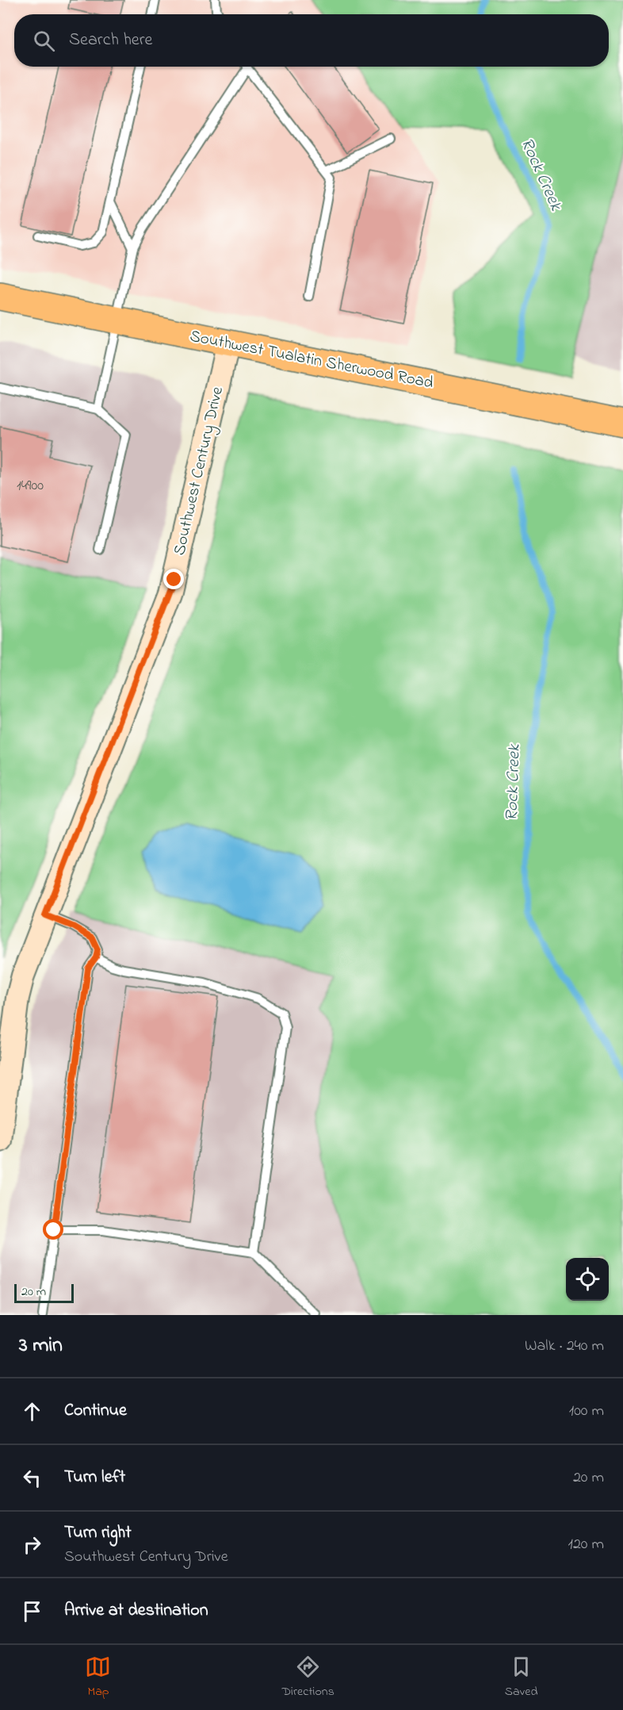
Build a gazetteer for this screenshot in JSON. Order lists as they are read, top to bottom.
{
  "streets": {
    "highway": ["Southwest Tualatin Sherwood Road"],
    "street": ["Southwest Century Drive"]
  },
  "crossings": [
    ["Southwest Tualatin Sherwood Road", "Southwest Century Drive"]
  ],
  "water": ["Rock Creek"],
  "house_numbers": ["14900"],
  "scale_bar": "20 m",
  "page": {
    "search": "Search here",
    "scale": "20 m",
    "heading": ["3 min", "Walk · 240 m"],
    "list": [
      ["Continue", "100 m"],
      ["Turn left", "20 m"],
      ["Turn right", "Southwest Century Drive", "120 m"],
      "Arrive at destination"
    ],
    "nav": ["Map", "Directions", "Saved"]
  }
}
